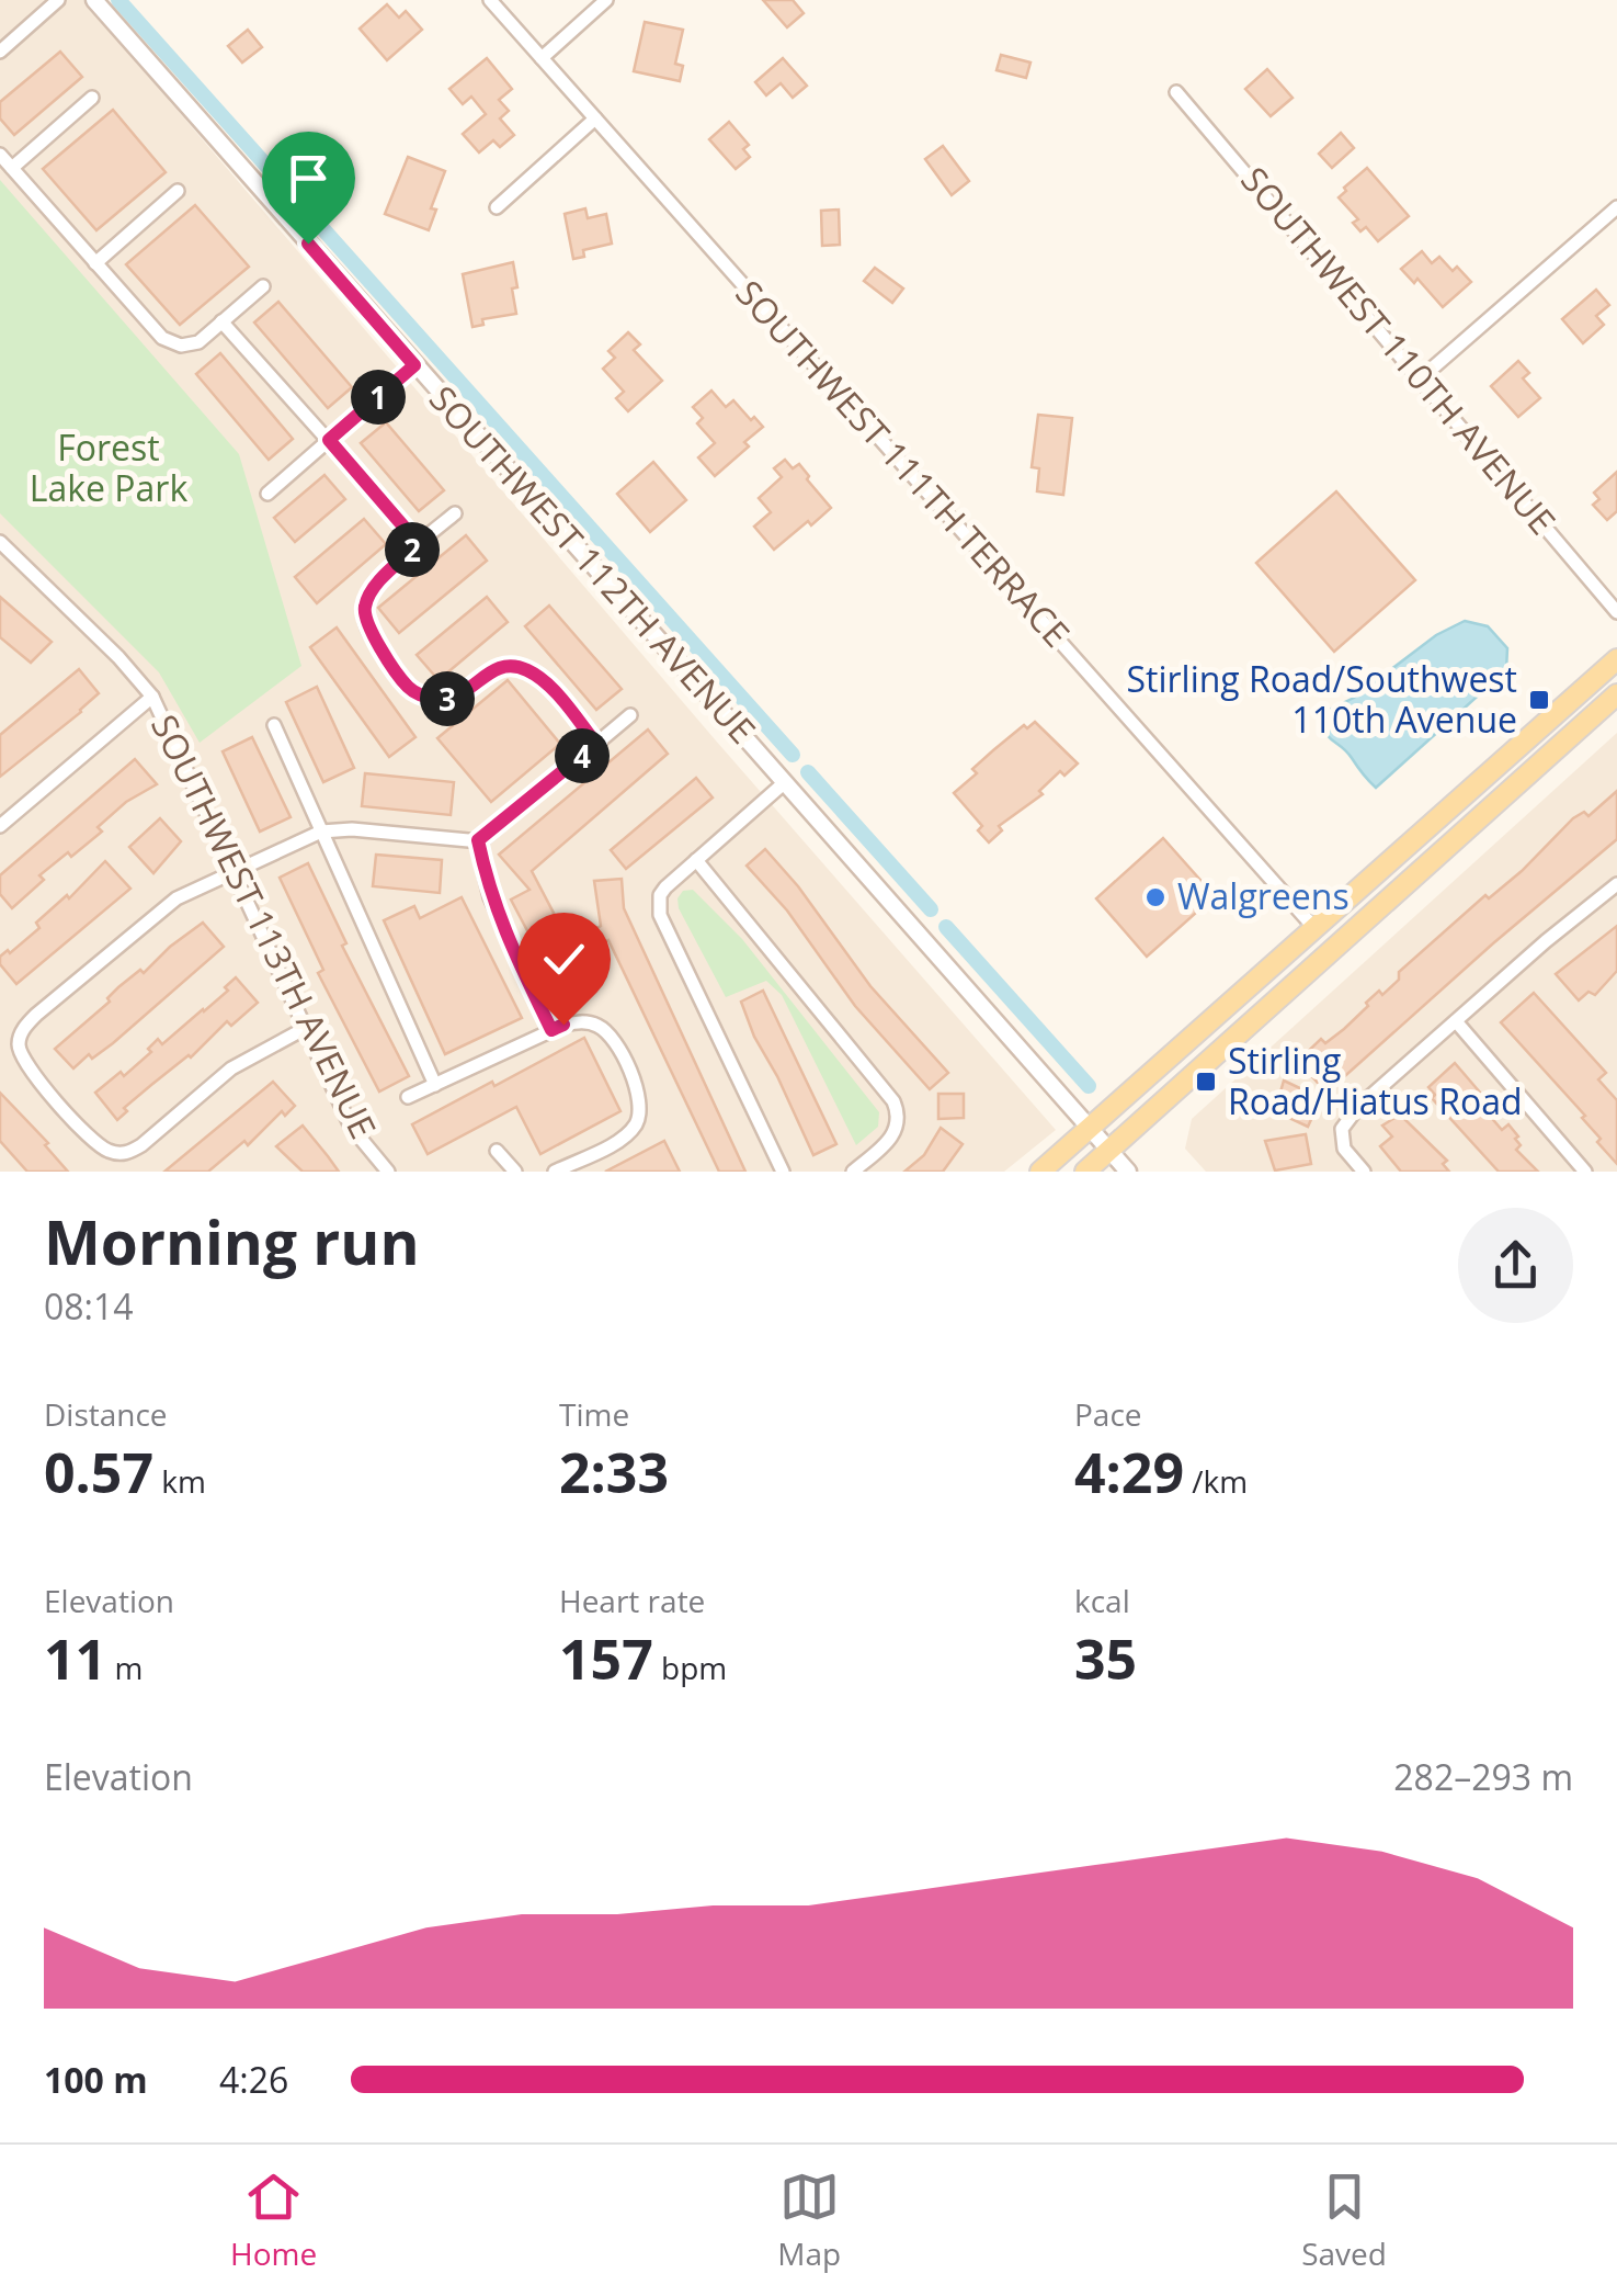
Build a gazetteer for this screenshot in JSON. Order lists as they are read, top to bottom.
{
  "streets": {
    "street": [
      "SOUTHWEST 110TH AVENUE",
      "SOUTHWEST 111TH TERRACE",
      "SOUTHWEST 112TH AVENUE",
      "SOUTHWEST 113TH AVENUE"
    ]
  },
  "parks": ["Forest Lake Park"],
  "places": {
    "transit": ["Stirling Road/Southwest 110th Avenue", "Stirling Road/Hiatus Road"],
    "other": ["Walgreens"]
  },
  "page": {
    "pins": [
      "1",
      "2",
      "3",
      "4"
    ],
    "heading": ["Morning run", "08:14"],
    "stats": [
      ["Distance", "0.57 km"],
      ["Time", "2:33"],
      ["Pace", "4:29 /km"],
      ["Elevation", "11 m"],
      ["Heart rate", "157 bpm"],
      ["kcal", "35"]
    ],
    "chart": ["Elevation", "282–293 m"],
    "list": [
      {
        "name": "100 m",
        "note": "4:26"
      }
    ],
    "tabs": ["Home", "Map", "Saved"]
  }
}
